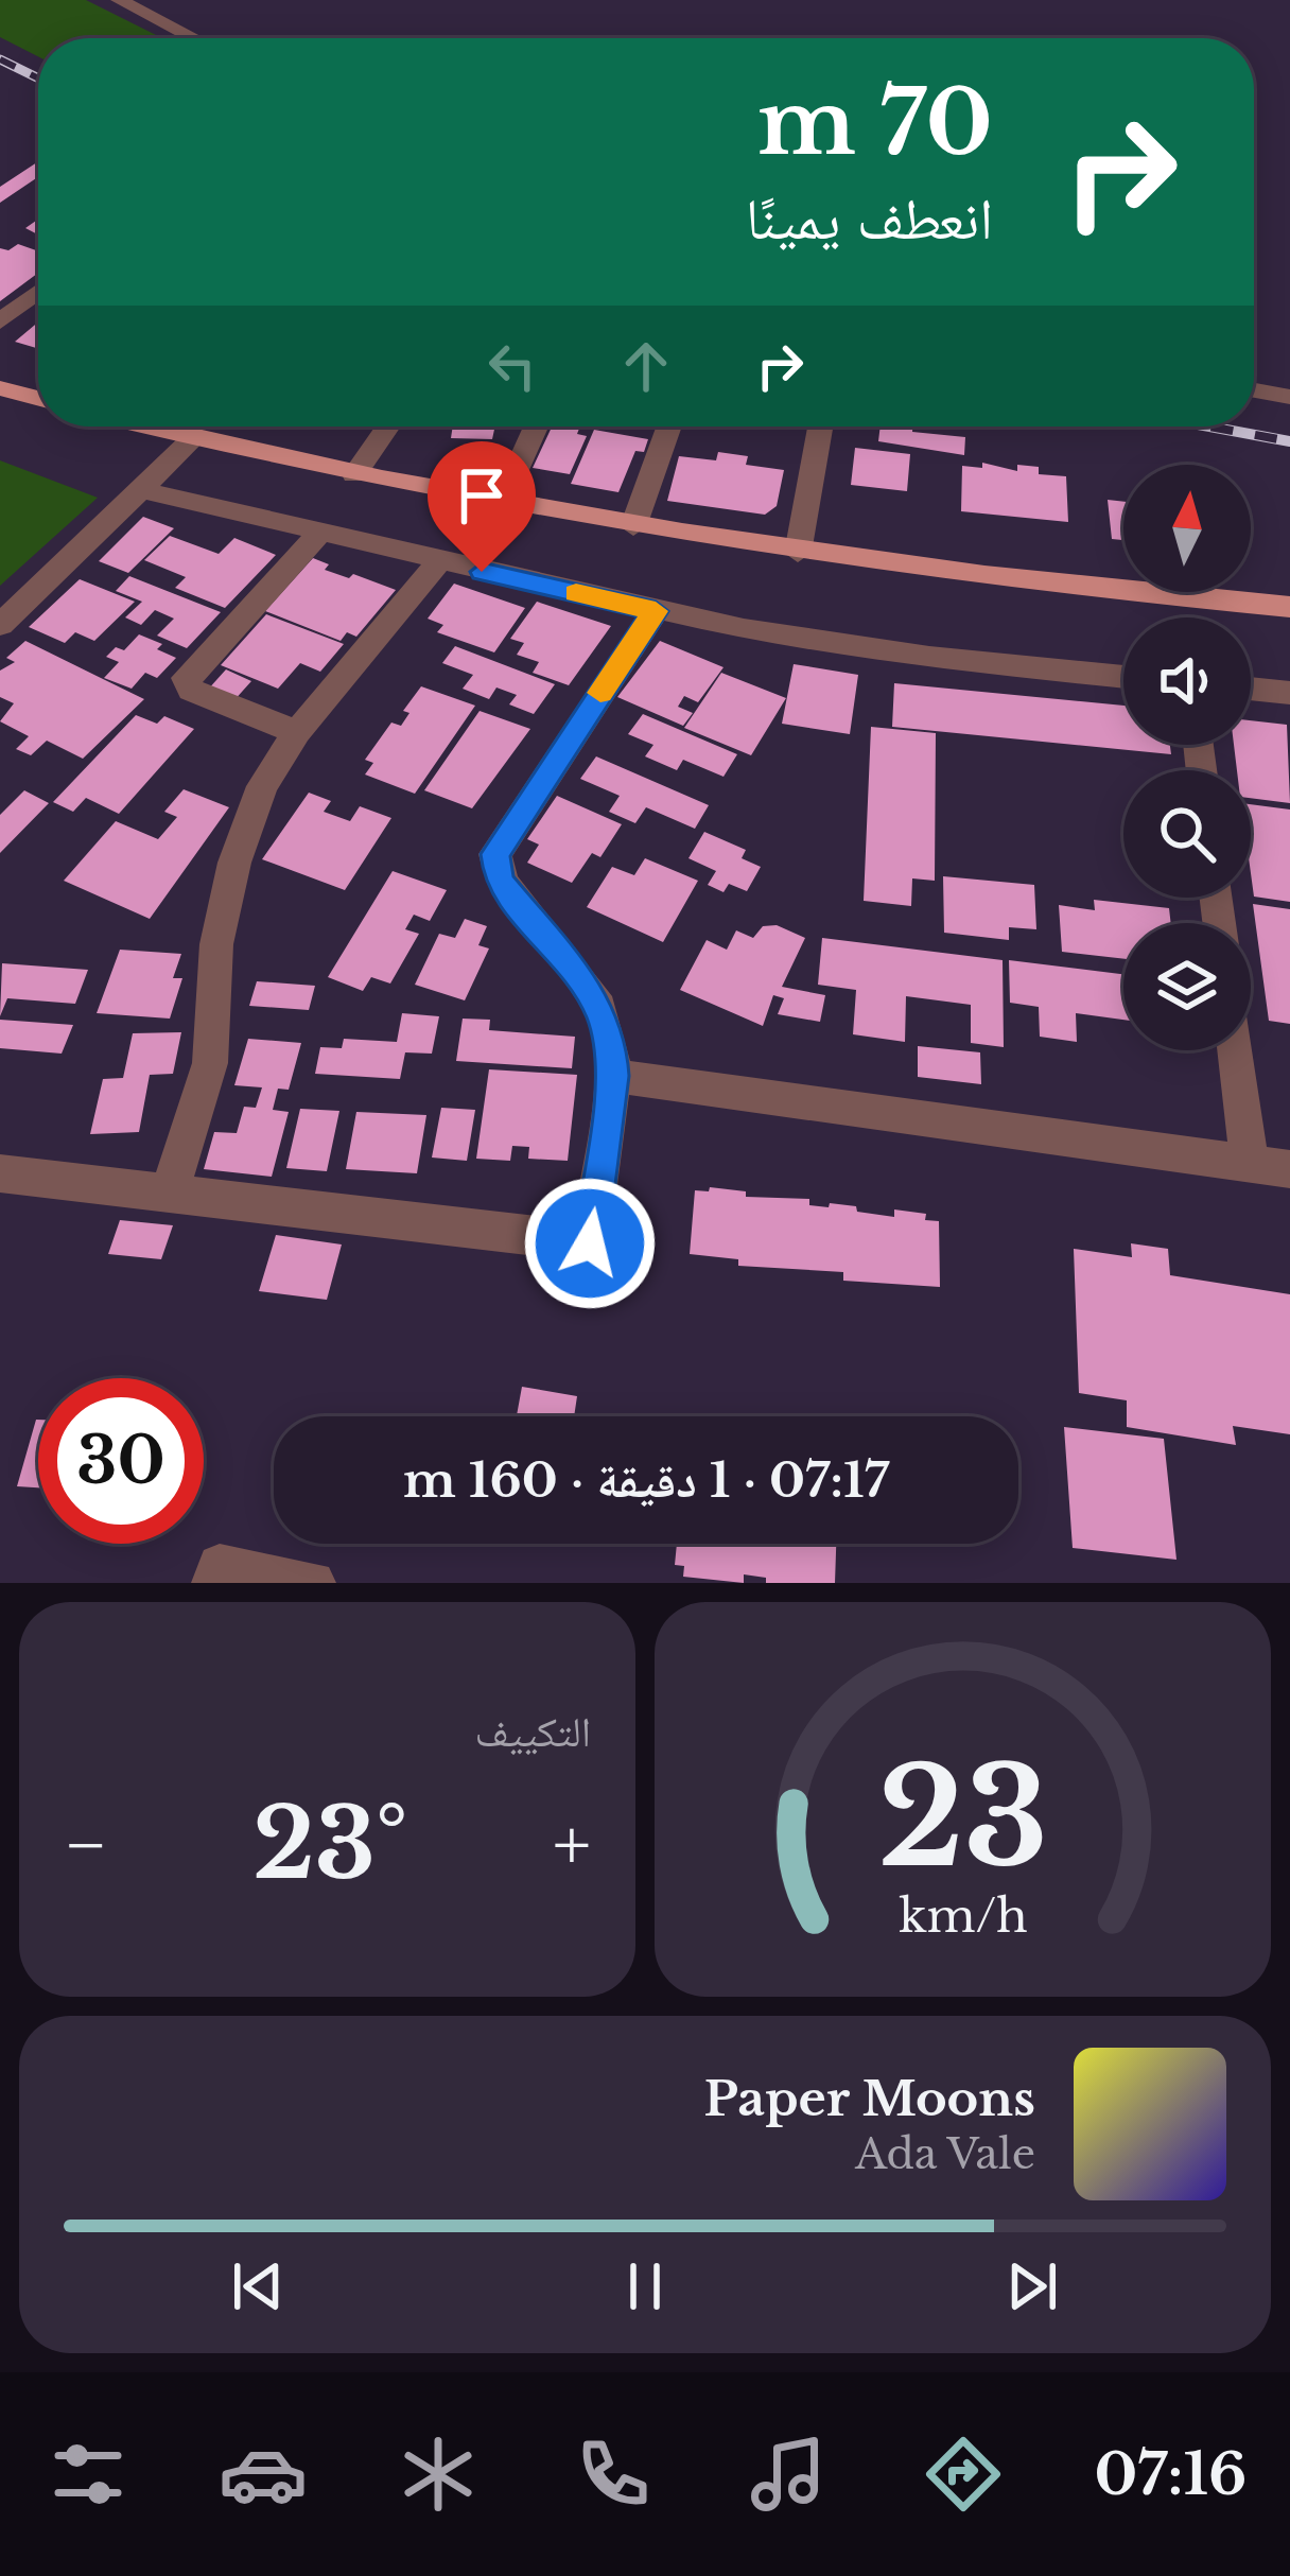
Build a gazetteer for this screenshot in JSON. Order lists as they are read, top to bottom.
{
  "north": "top",
  "page": {
    "turn": ["70 m", "انعطف يمينًا"],
    "limit": "30",
    "trip": "07:17 · 1 دقيقة · 160 m",
    "tile": "التكييف",
    "heat": ["−", "23°", "+"],
    "song": ["Paper Moons", "Ada Vale"],
    "tabs": "07:16",
    "gauge": ["23", "km/h"]
  }
}
